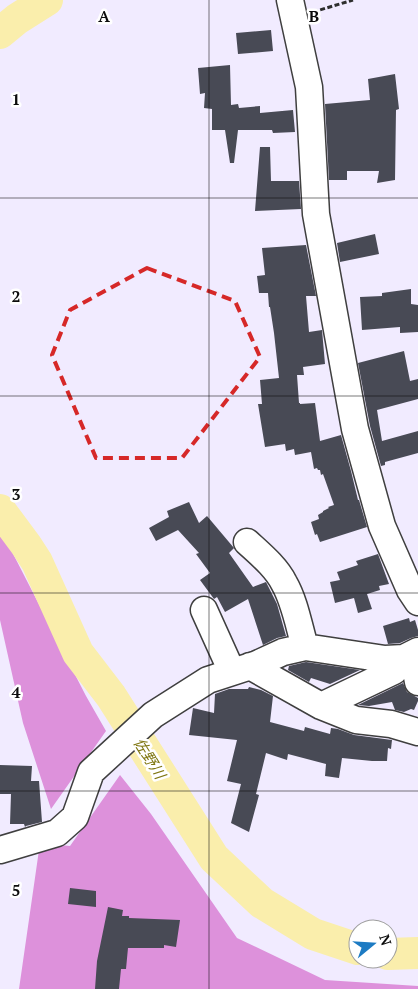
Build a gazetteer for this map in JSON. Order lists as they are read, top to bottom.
{
  "water": ["佐野川"],
  "north": "right",
  "grid": {
    "columns": ["A", "B"],
    "rows": [
      "1",
      "2",
      "3",
      "4",
      "5"
    ]
  }
}
